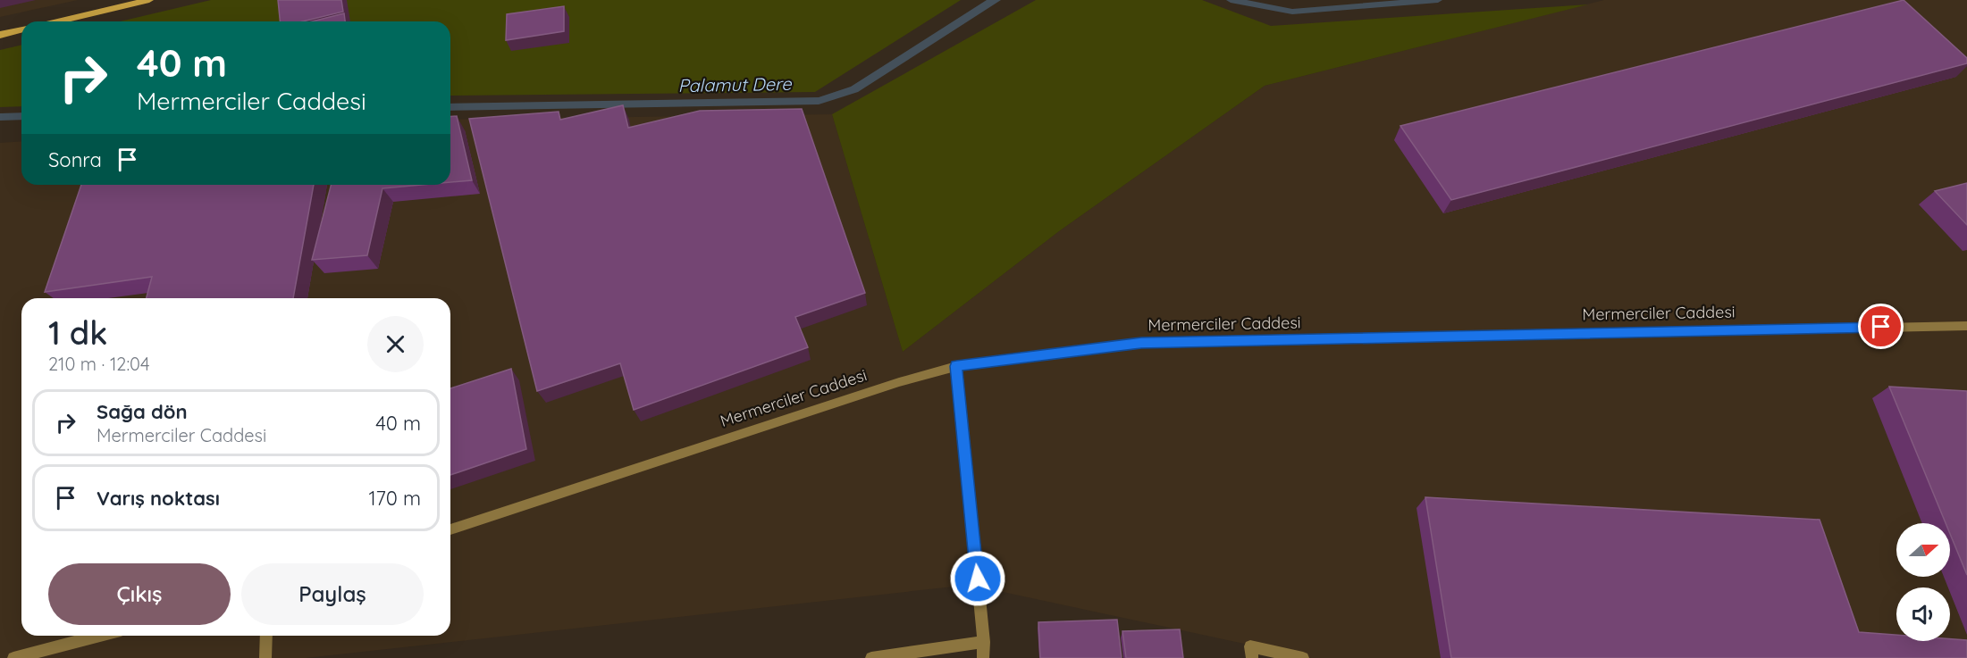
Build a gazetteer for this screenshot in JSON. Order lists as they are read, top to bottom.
{
  "streets": {
    "street": ["Mermerciler Caddesi"]
  },
  "water": ["Palamut Dere"],
  "north": "right",
  "page": {
    "turn": ["40 m", "Mermerciler Caddesi"],
    "then": "Sonra",
    "heading": ["1 dk", "210 m · 12:04"],
    "list": [
      {
        "name": "Sağa dön",
        "note": "Mermerciler Caddesi",
        "value": "40 m"
      },
      {
        "name": "Varış noktası",
        "value": "170 m"
      }
    ],
    "buttons": ["Çıkış", "Paylaş"]
  }
}
